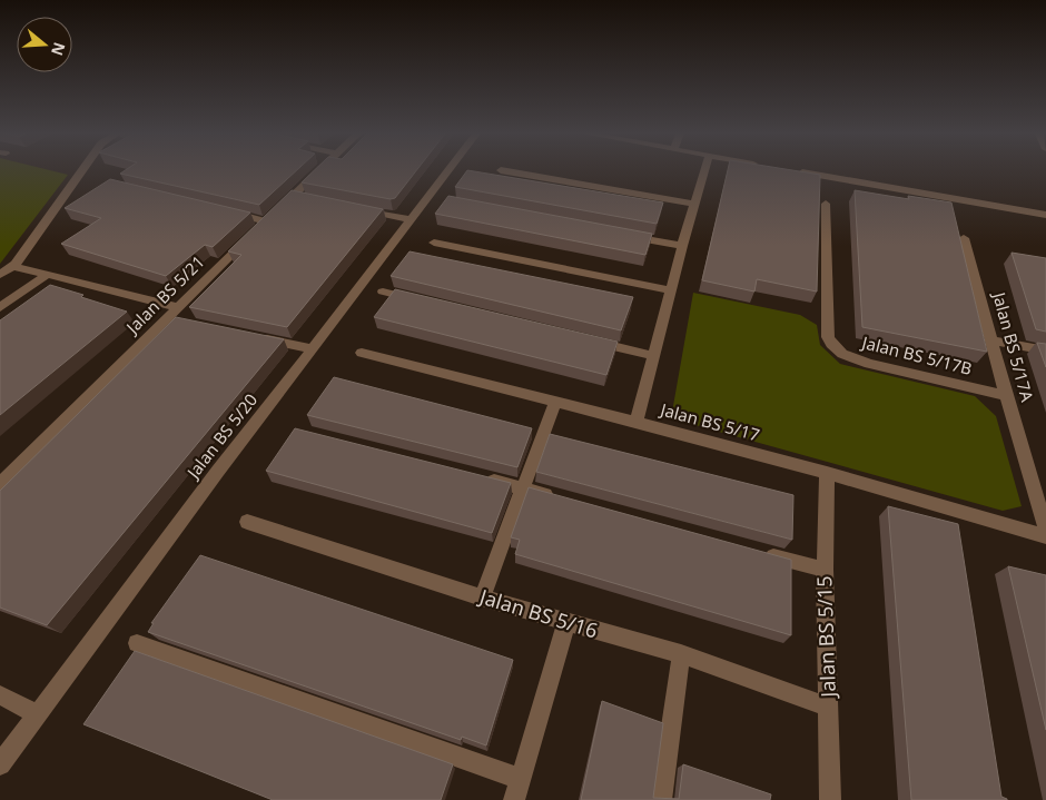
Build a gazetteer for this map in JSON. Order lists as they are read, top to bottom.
{
  "streets": {
    "street": [
      "Jalan BS 5/21",
      "Jalan BS 5/17A",
      "Jalan BS 5/17B",
      "Jalan BS 5/17",
      "Jalan BS 5/20",
      "Jalan BS 5/16",
      "Jalan BS 5/15"
    ]
  },
  "crossings": [
    ["Jalan BS 5/17A", "Jalan BS 5/17B"],
    ["Jalan BS 5/17", "Jalan BS 5/15"],
    ["Jalan BS 5/16", "Jalan BS 5/15"]
  ],
  "north": "right"
}
